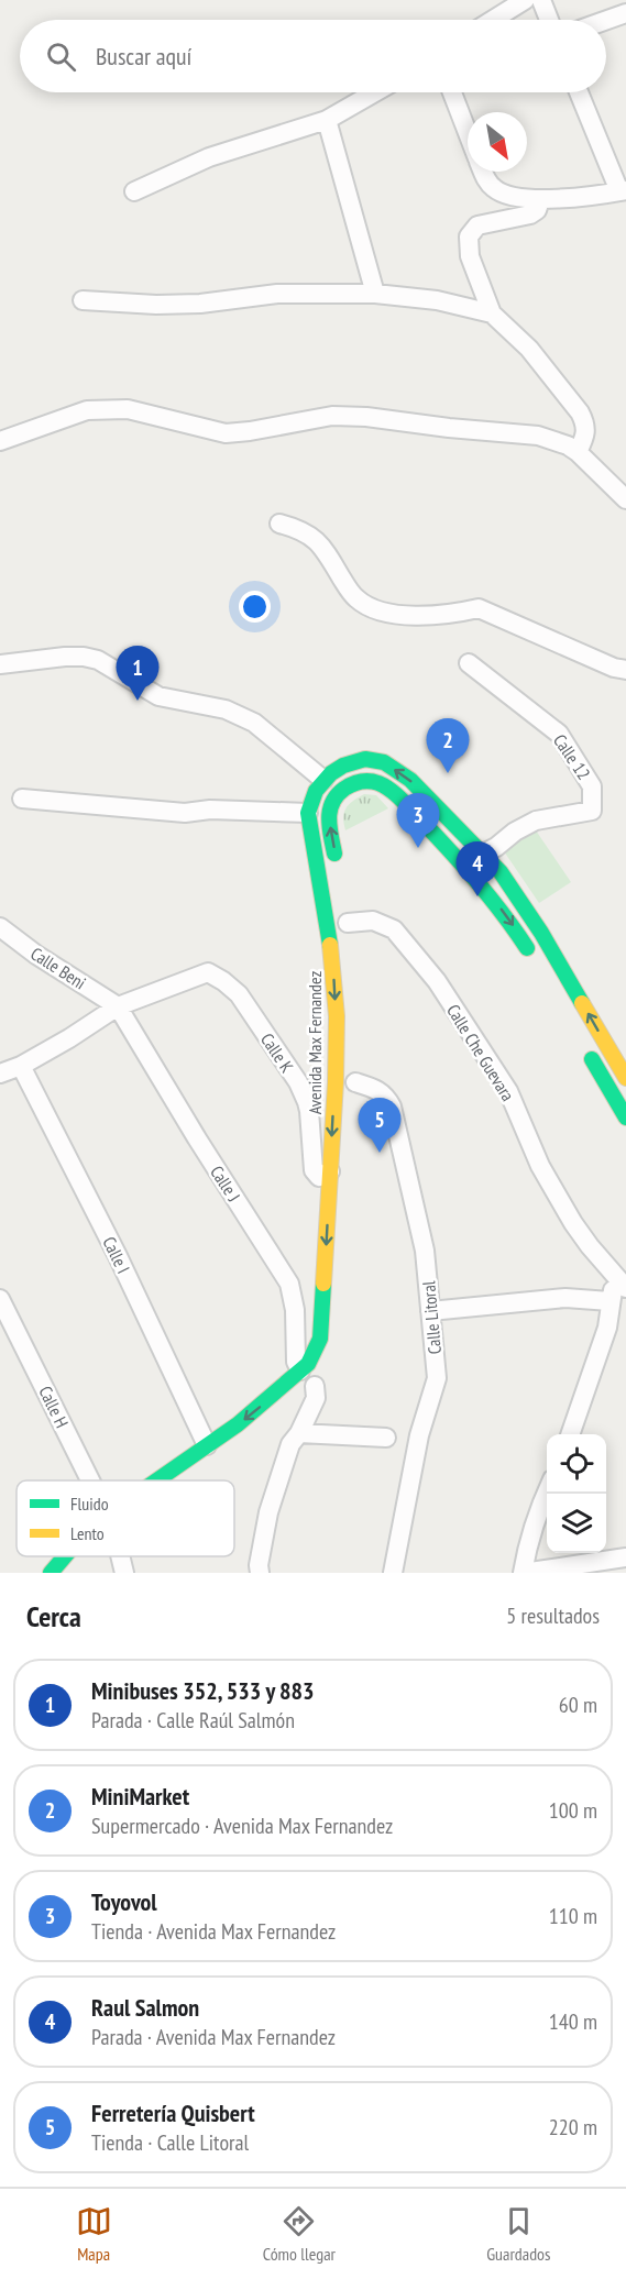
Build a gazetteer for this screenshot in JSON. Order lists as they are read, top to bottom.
{
  "streets": {
    "main road": ["Avenida Max Fernandez"],
    "street": [
      "Calle 12",
      "Calle Beni",
      "Calle K",
      "Calle Che Guevara",
      "Calle J",
      "Calle I",
      "Calle Litoral",
      "Calle H"
    ]
  },
  "crossings": [
    ["Calle Beni", "Calle K"],
    ["Calle Beni", "Calle J"],
    ["Avenida Max Fernandez", "Calle K"],
    ["Avenida Max Fernandez", "Calle J"],
    ["Avenida Max Fernandez", "Calle I"],
    ["Calle K", "Calle J"]
  ],
  "one_way": ["Avenida Max Fernandez"],
  "legend": ["Fluido", "Lento"],
  "north": "bottom right",
  "page": {
    "search": "Buscar aquí",
    "pins": [
      "1",
      "2",
      "3",
      "4",
      "5"
    ],
    "heading": ["Cerca", "5 resultados"],
    "list": [
      {
        "mark": "1",
        "name": "Minibuses 352, 533 y 883",
        "note": "Parada · Calle Raúl Salmón",
        "value": "60 m"
      },
      {
        "mark": "2",
        "name": "MiniMarket",
        "note": "Supermercado · Avenida Max Fernandez",
        "value": "100 m"
      },
      {
        "mark": "3",
        "name": "Toyovol",
        "note": "Tienda · Avenida Max Fernandez",
        "value": "110 m"
      },
      {
        "mark": "4",
        "name": "Raul Salmon",
        "note": "Parada · Avenida Max Fernandez",
        "value": "140 m"
      },
      {
        "mark": "5",
        "name": "Ferretería Quisbert",
        "note": "Tienda · Calle Litoral",
        "value": "220 m"
      }
    ],
    "nav": ["Mapa", "Cómo llegar", "Guardados"]
  }
}
